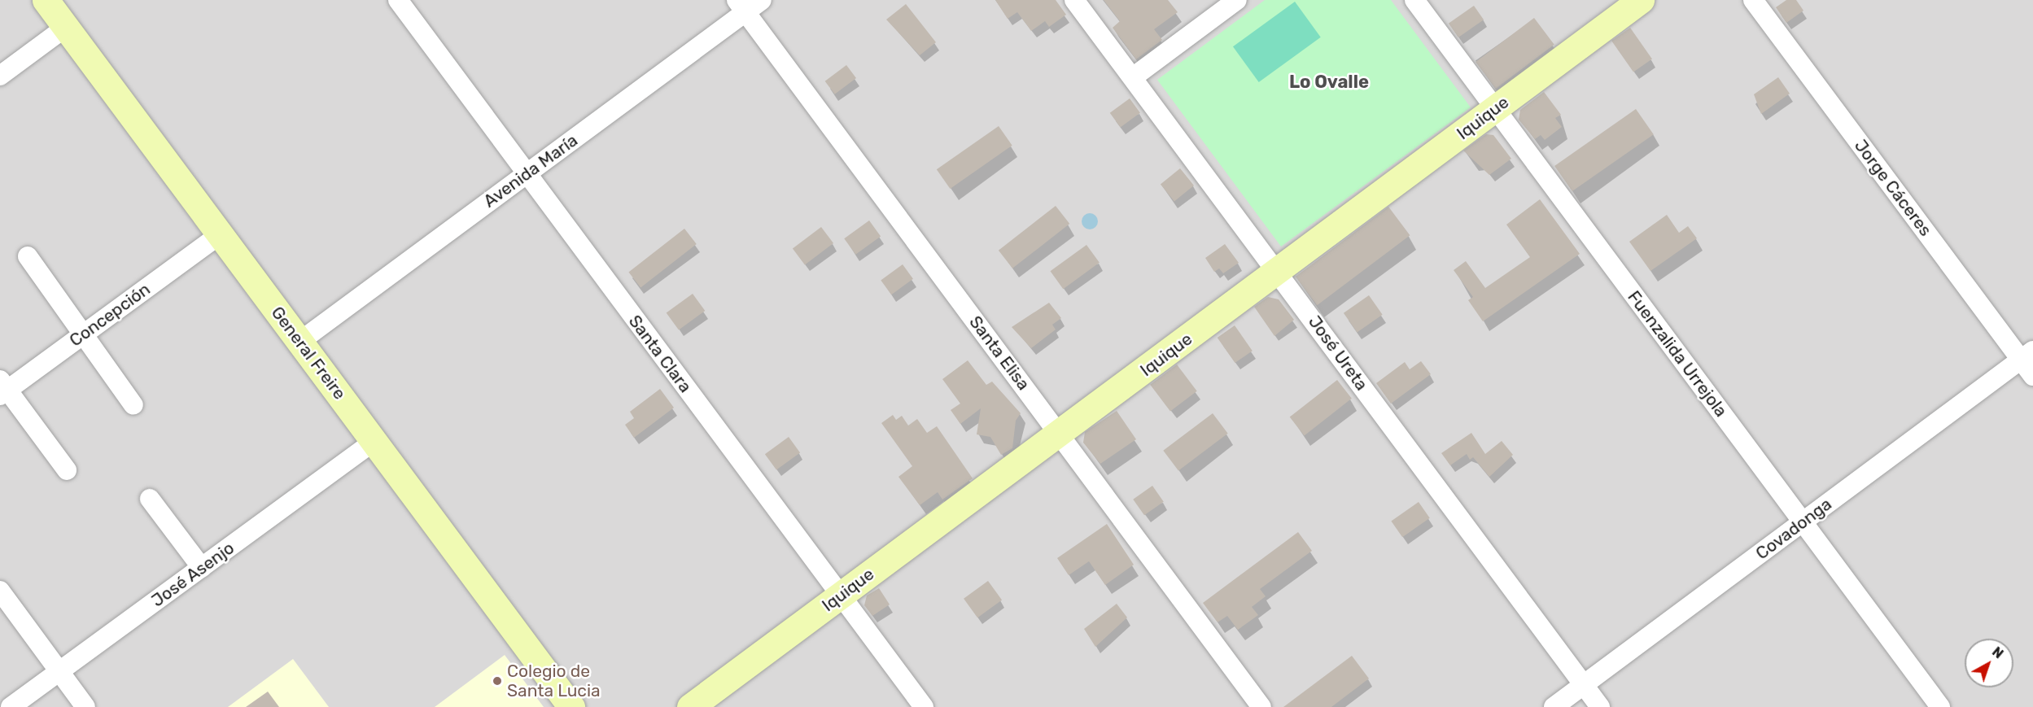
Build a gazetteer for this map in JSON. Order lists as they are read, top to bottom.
{
  "streets": {
    "street": [
      "Iquique",
      "Avenida María",
      "Jorge Cáceres",
      "Concepción",
      "General Freire",
      "Santa Elisa",
      "José Ureta",
      "Santa Clara",
      "Fuenzalida Urrejola",
      "Covadonga",
      "José Asenjo"
    ]
  },
  "crossings": [
    ["Iquique", "Santa Elisa"],
    ["Iquique", "José Ureta"],
    ["Iquique", "Santa Clara"],
    ["Iquique", "Fuenzalida Urrejola"],
    ["Avenida María", "General Freire"],
    ["Avenida María", "Santa Elisa"],
    ["Avenida María", "Santa Clara"],
    ["Jorge Cáceres", "Covadonga"],
    ["Concepción", "General Freire"],
    ["General Freire", "José Asenjo"],
    ["José Ureta", "Covadonga"],
    ["Fuenzalida Urrejola", "Covadonga"]
  ],
  "districts": ["Lo Ovalle"],
  "places": ["Colegio de Santa Lucia"],
  "north": "top right"
}
